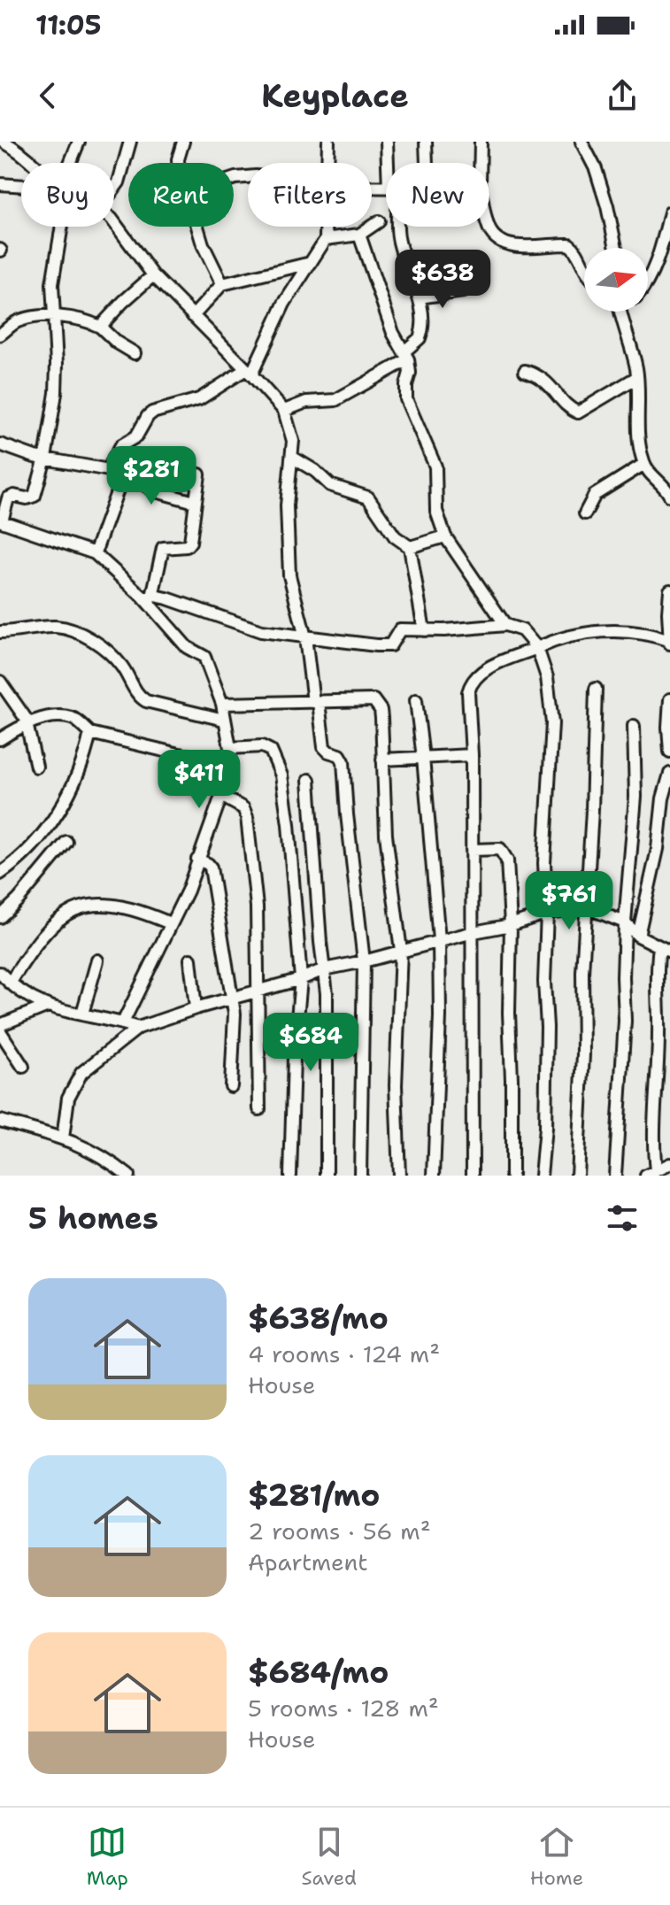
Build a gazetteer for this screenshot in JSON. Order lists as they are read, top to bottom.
{
  "north": "right",
  "page": {
    "status": "11:05",
    "header": "Keyplace",
    "chip": [
      "Buy",
      "Rent",
      "Filters",
      "New"
    ],
    "price": [
      "$638",
      "$281",
      "$411",
      "$761",
      "$684"
    ],
    "heading": "5 homes",
    "list": [
      {
        "name": "$638/mo",
        "note": "4 rooms · 124 m² · House"
      },
      {
        "name": "$281/mo",
        "note": "2 rooms · 56 m² · Apartment"
      },
      {
        "name": "$684/mo",
        "note": "5 rooms · 128 m² · House"
      }
    ],
    "tabs": ["Map", "Saved", "Home"]
  }
}
